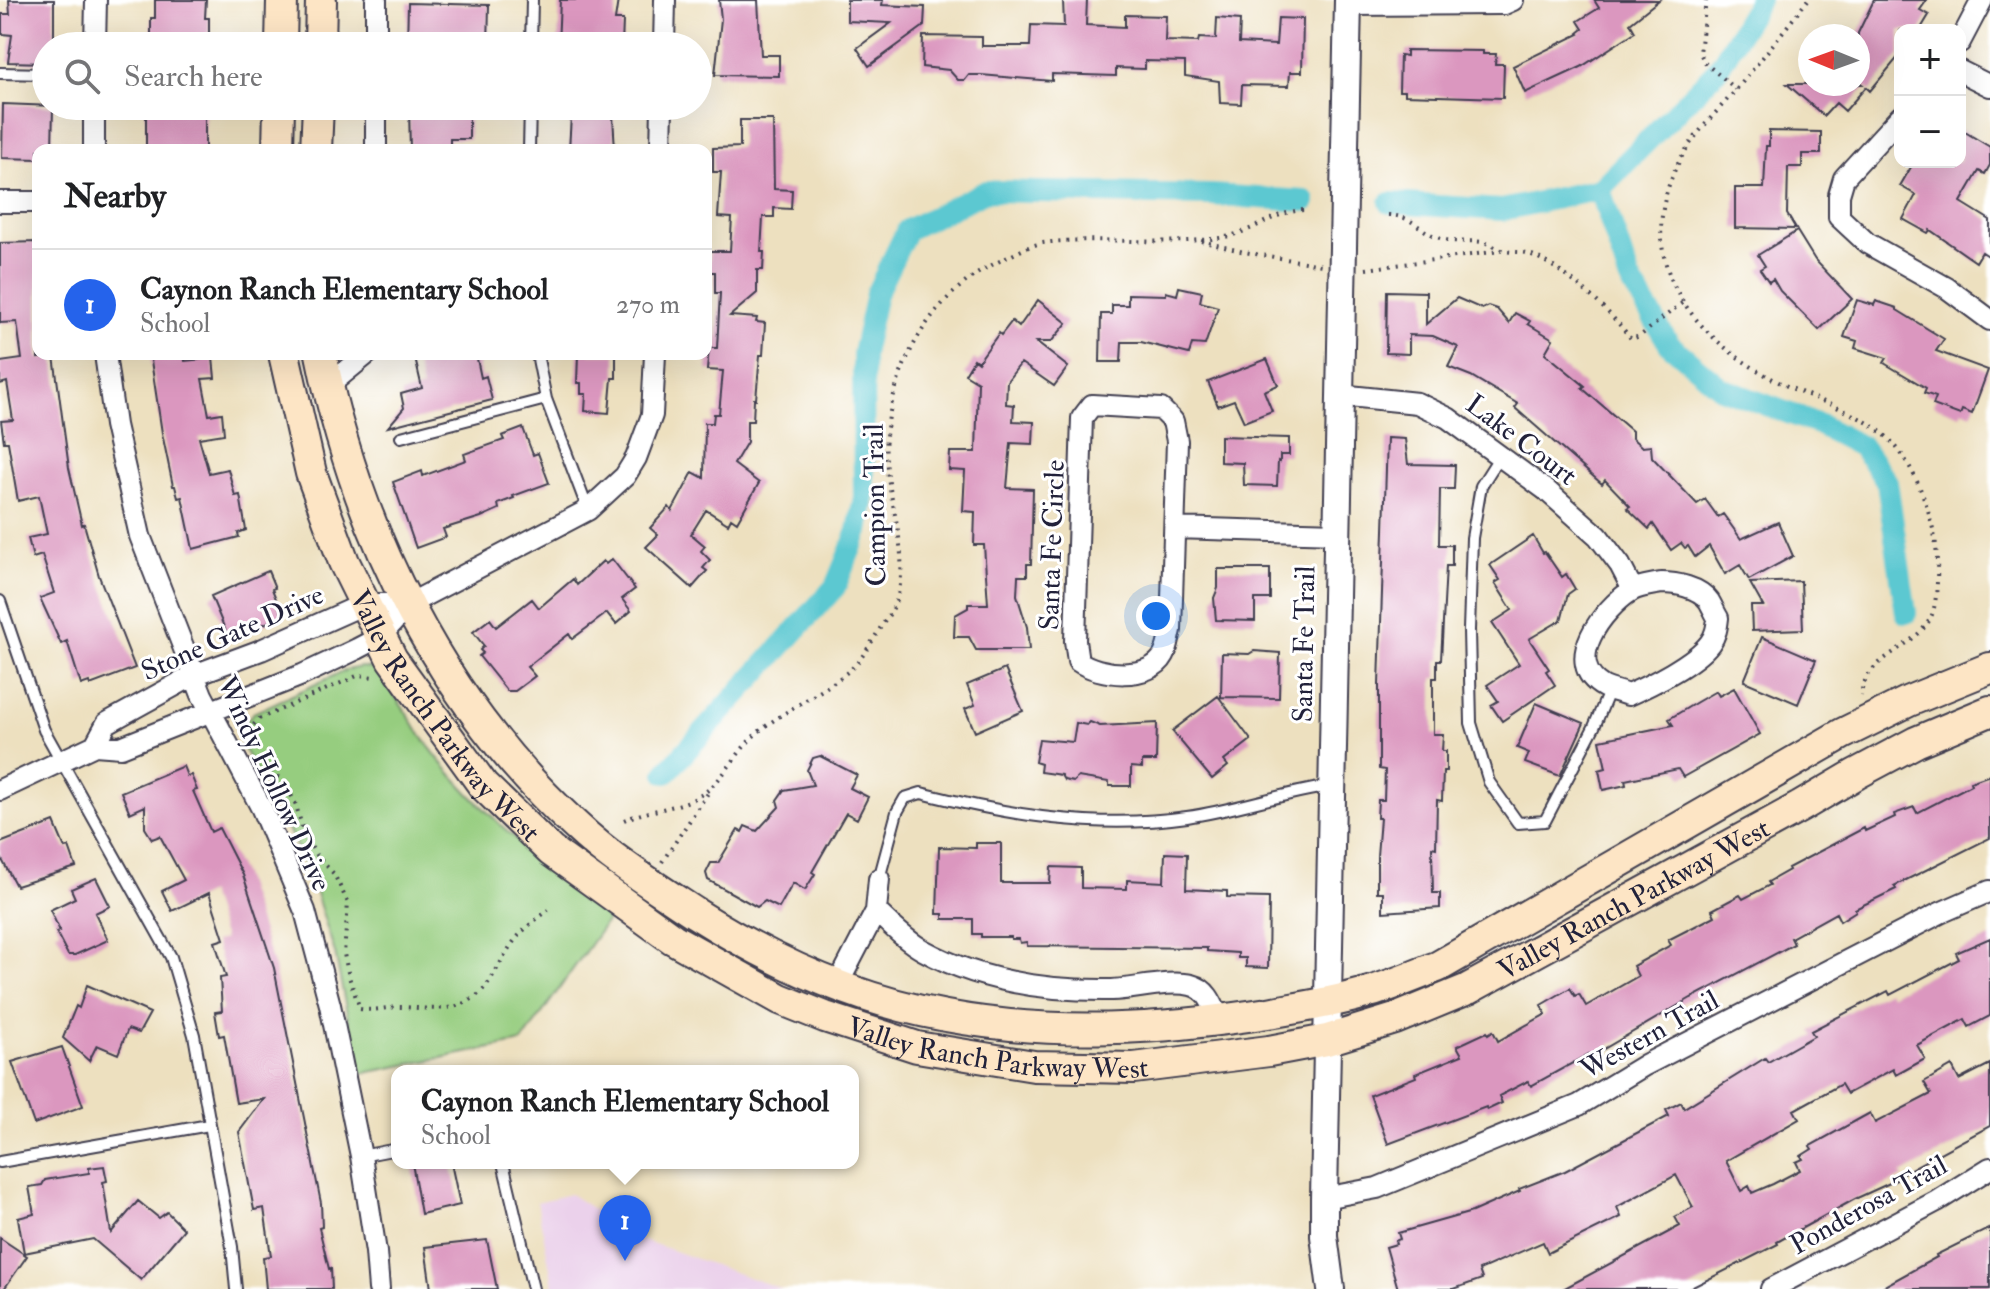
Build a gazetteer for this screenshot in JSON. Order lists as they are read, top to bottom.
{
  "streets": {
    "main road": ["Valley Ranch Parkway West"],
    "street": [
      "Lake Court",
      "Santa Fe Circle",
      "Stone Gate Drive",
      "Santa Fe Trail",
      "Windy Hollow Drive",
      "Western Trail",
      "Ponderosa Trail"
    ],
    "path": ["Campion Trail"]
  },
  "crossings": [
    ["Lake Court", "Santa Fe Trail"],
    ["Stone Gate Drive", "Valley Ranch Parkway West"],
    ["Stone Gate Drive", "Windy Hollow Drive"],
    ["Santa Fe Trail", "Valley Ranch Parkway West"],
    ["Santa Fe Trail", "Western Trail"]
  ],
  "north": "left",
  "page": {
    "map_buttons": ["+", "−"],
    "search": "Search here",
    "heading": "Nearby",
    "list": [
      {
        "mark": "1",
        "name": "Caynon Ranch Elementary School",
        "note": "School",
        "value": "270 m"
      }
    ],
    "popup": ["Caynon Ranch Elementary School", "School"],
    "pins": "1"
  }
}
